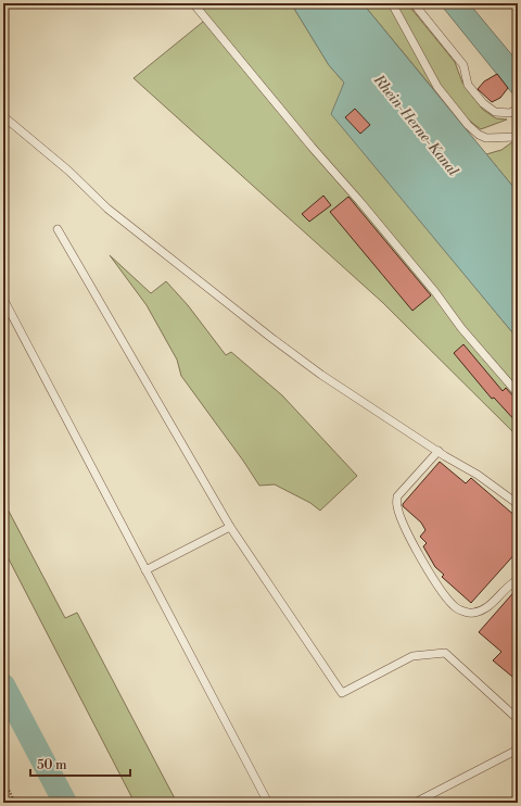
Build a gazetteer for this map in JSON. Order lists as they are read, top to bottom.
{
  "water": ["Rhein-Herne-Kanal"],
  "scale_bar": "50 m"
}
